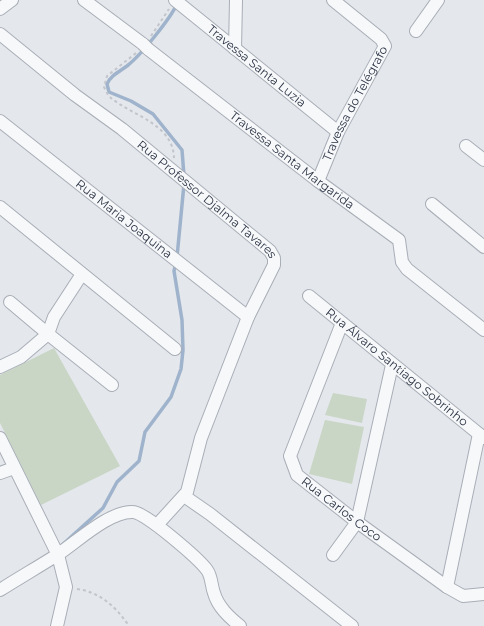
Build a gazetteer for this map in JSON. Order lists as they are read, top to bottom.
{
  "streets": {
    "street": [
      "Travessa Santa Luzia",
      "Travessa do Telégrafo",
      "Travessa Santa Margarida",
      "Rua Professor Djalma Tavares",
      "Rua Maria Joaquina",
      "Rua Álvaro Santiago Sobrinho",
      "Rua Carlos Coco"
    ]
  },
  "crossings": [
    ["Travessa Santa Luzia", "Travessa do Telégrafo"],
    ["Travessa do Telégrafo", "Travessa Santa Margarida"],
    ["Rua Professor Djalma Tavares", "Rua Maria Joaquina"],
    ["Rua Álvaro Santiago Sobrinho", "Rua Carlos Coco"]
  ]
}
